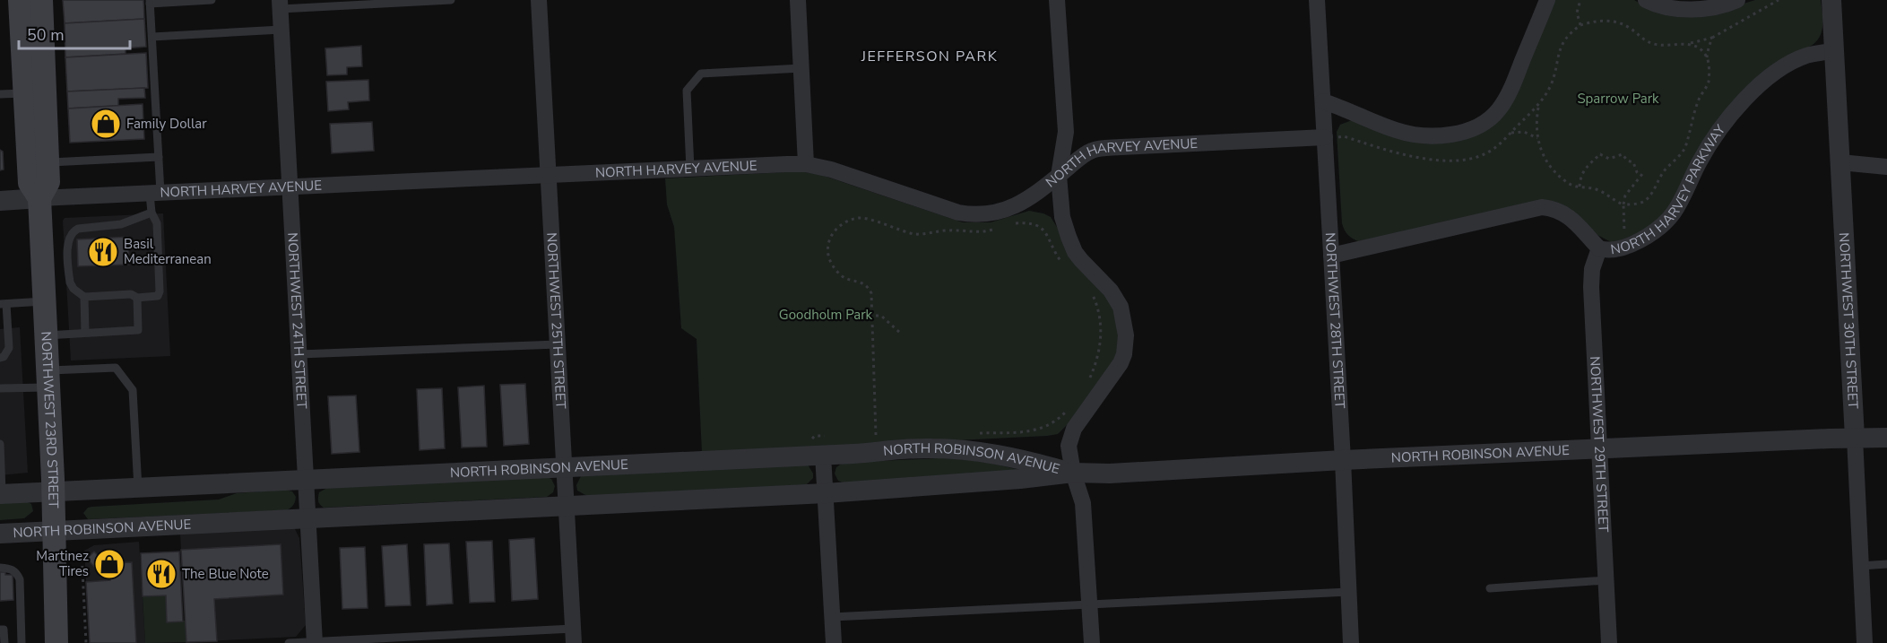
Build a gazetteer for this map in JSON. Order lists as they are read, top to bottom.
{
  "streets": {
    "main road": ["NORTHWEST 23RD STREET"],
    "street": [
      "NORTH HARVEY AVENUE",
      "NORTH HARVEY PARKWAY",
      "NORTHWEST 24TH STREET",
      "NORTHWEST 25TH STREET",
      "NORTHWEST 28TH STREET",
      "NORTHWEST 30TH STREET",
      "NORTHWEST 29TH STREET",
      "NORTH ROBINSON AVENUE"
    ]
  },
  "crossings": [
    ["NORTH HARVEY AVENUE", "NORTHWEST 24TH STREET"],
    ["NORTH HARVEY AVENUE", "NORTHWEST 25TH STREET"],
    ["NORTH HARVEY AVENUE", "NORTHWEST 28TH STREET"],
    ["NORTH HARVEY AVENUE", "NORTHWEST 23RD STREET"],
    ["NORTH HARVEY PARKWAY", "NORTHWEST 28TH STREET"],
    ["NORTH HARVEY PARKWAY", "NORTHWEST 30TH STREET"],
    ["NORTH HARVEY PARKWAY", "NORTHWEST 29TH STREET"],
    ["NORTHWEST 24TH STREET", "NORTH ROBINSON AVENUE"],
    ["NORTHWEST 25TH STREET", "NORTH ROBINSON AVENUE"],
    ["NORTHWEST 28TH STREET", "NORTH ROBINSON AVENUE"],
    ["NORTHWEST 30TH STREET", "NORTH ROBINSON AVENUE"],
    ["NORTHWEST 23RD STREET", "NORTH ROBINSON AVENUE"],
    ["NORTHWEST 29TH STREET", "NORTH ROBINSON AVENUE"]
  ],
  "districts": ["JEFFERSON PARK"],
  "parks": ["Sparrow Park", "Goodholm Park"],
  "places": {
    "shop": ["Family Dollar", "Martinez Tires"],
    "restaurant": ["Basil Mediterranean", "The Blue Note"]
  },
  "scale_bar": "50 m"
}
